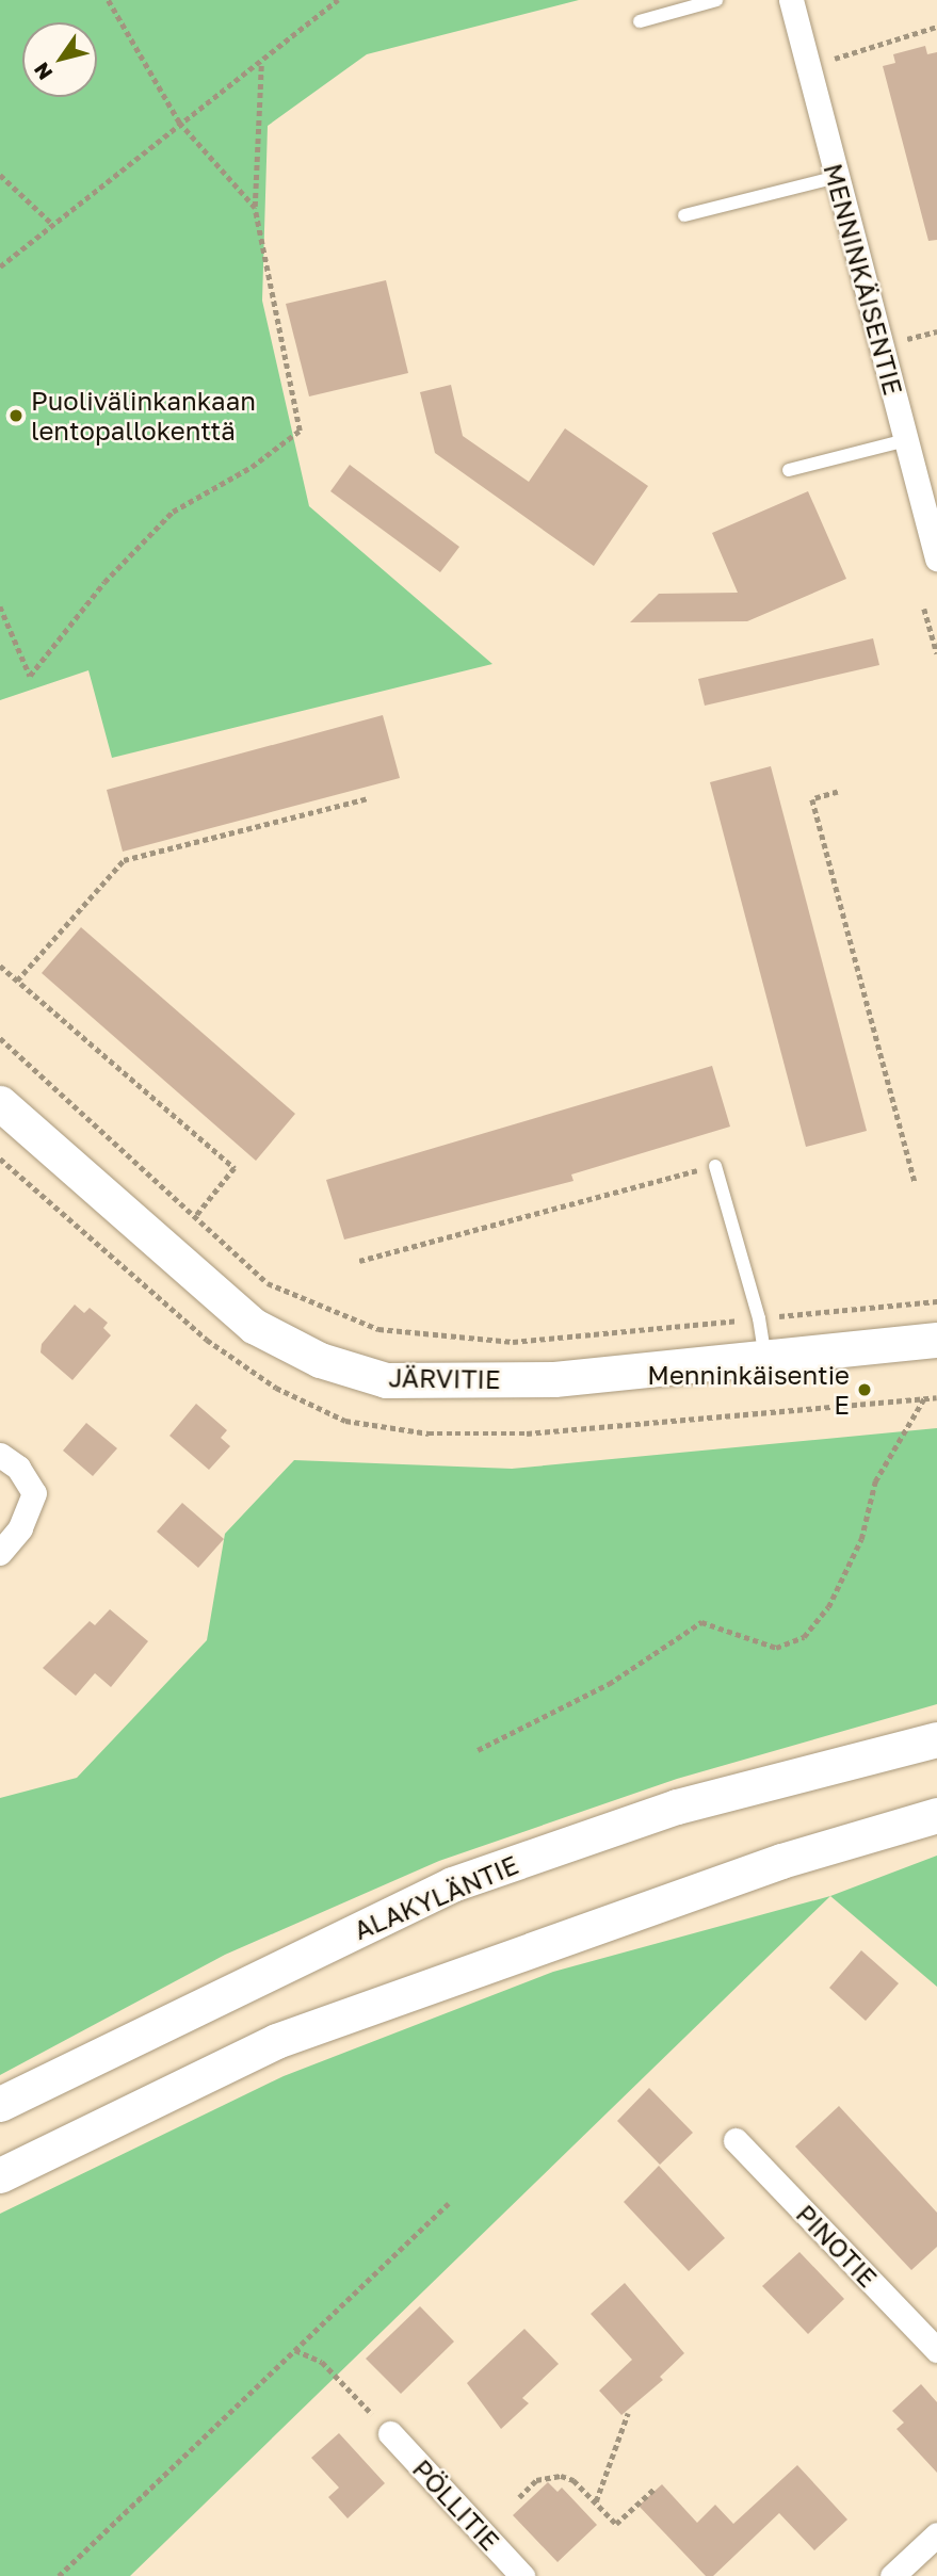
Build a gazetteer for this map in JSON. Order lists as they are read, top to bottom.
{
  "streets": {
    "main road": ["JÄRVITIE", "ALAKYLÄNTIE"],
    "street": ["MENNINKÄISENTIE", "PINOTIE", "PÖLLITIE"]
  },
  "places": ["Puolivälinkankaan lentopallokenttä", "Menninkäisentie E"],
  "north": "bottom left"
}
